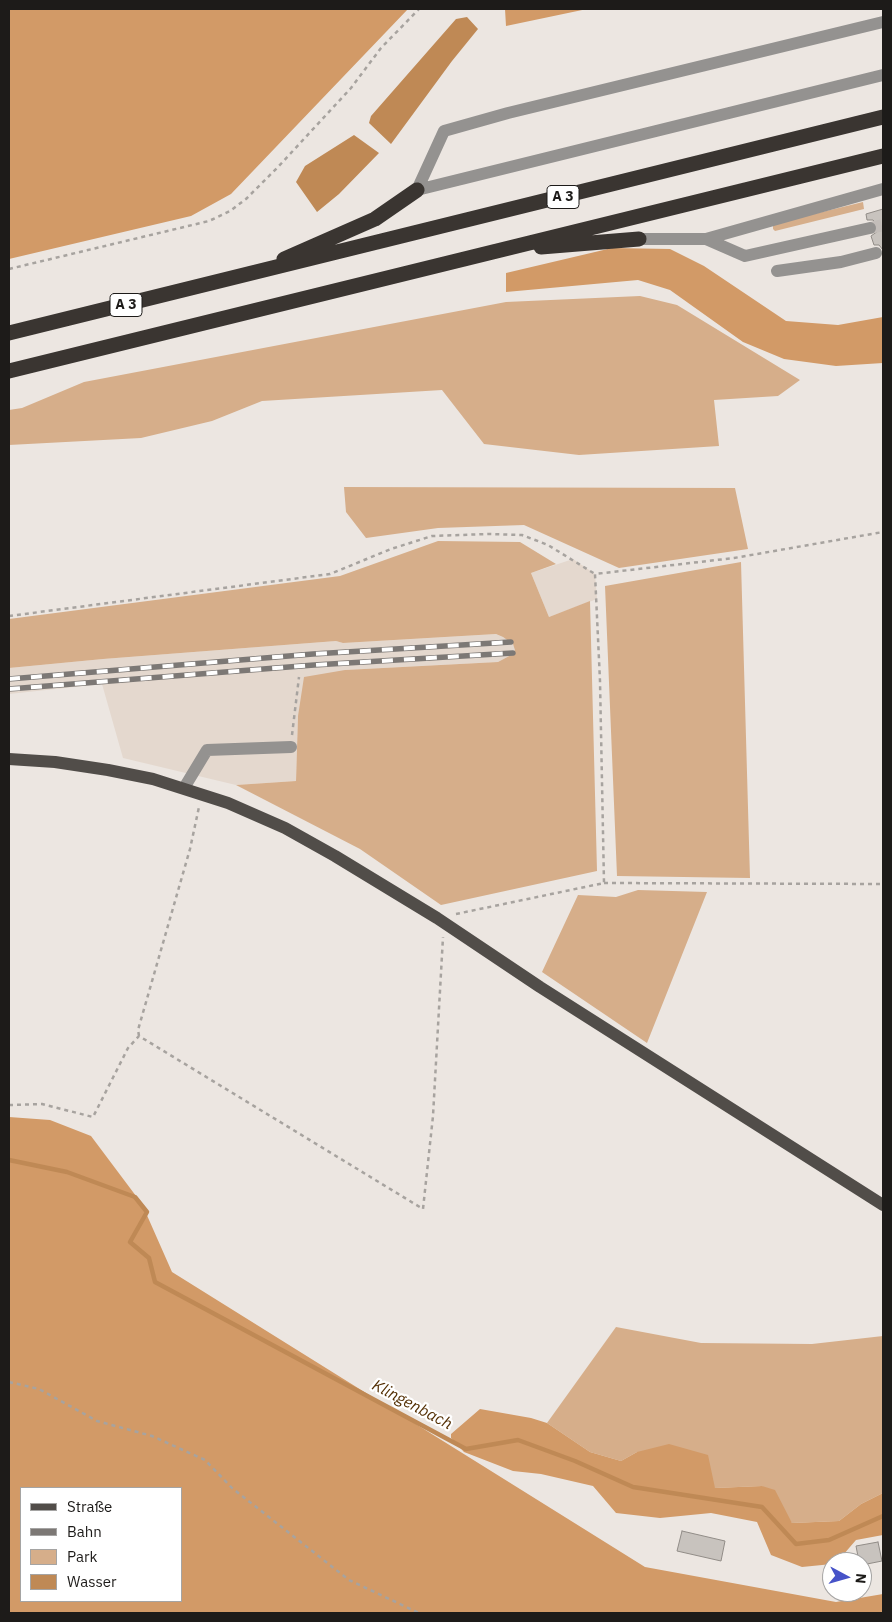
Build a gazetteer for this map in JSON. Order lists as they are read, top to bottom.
{
  "streets": {
    "highway": ["A 3"]
  },
  "water": ["Klingenbach"],
  "legend": [
    "Straße",
    "Bahn",
    "Park",
    "Wasser"
  ],
  "north": "right"
}
